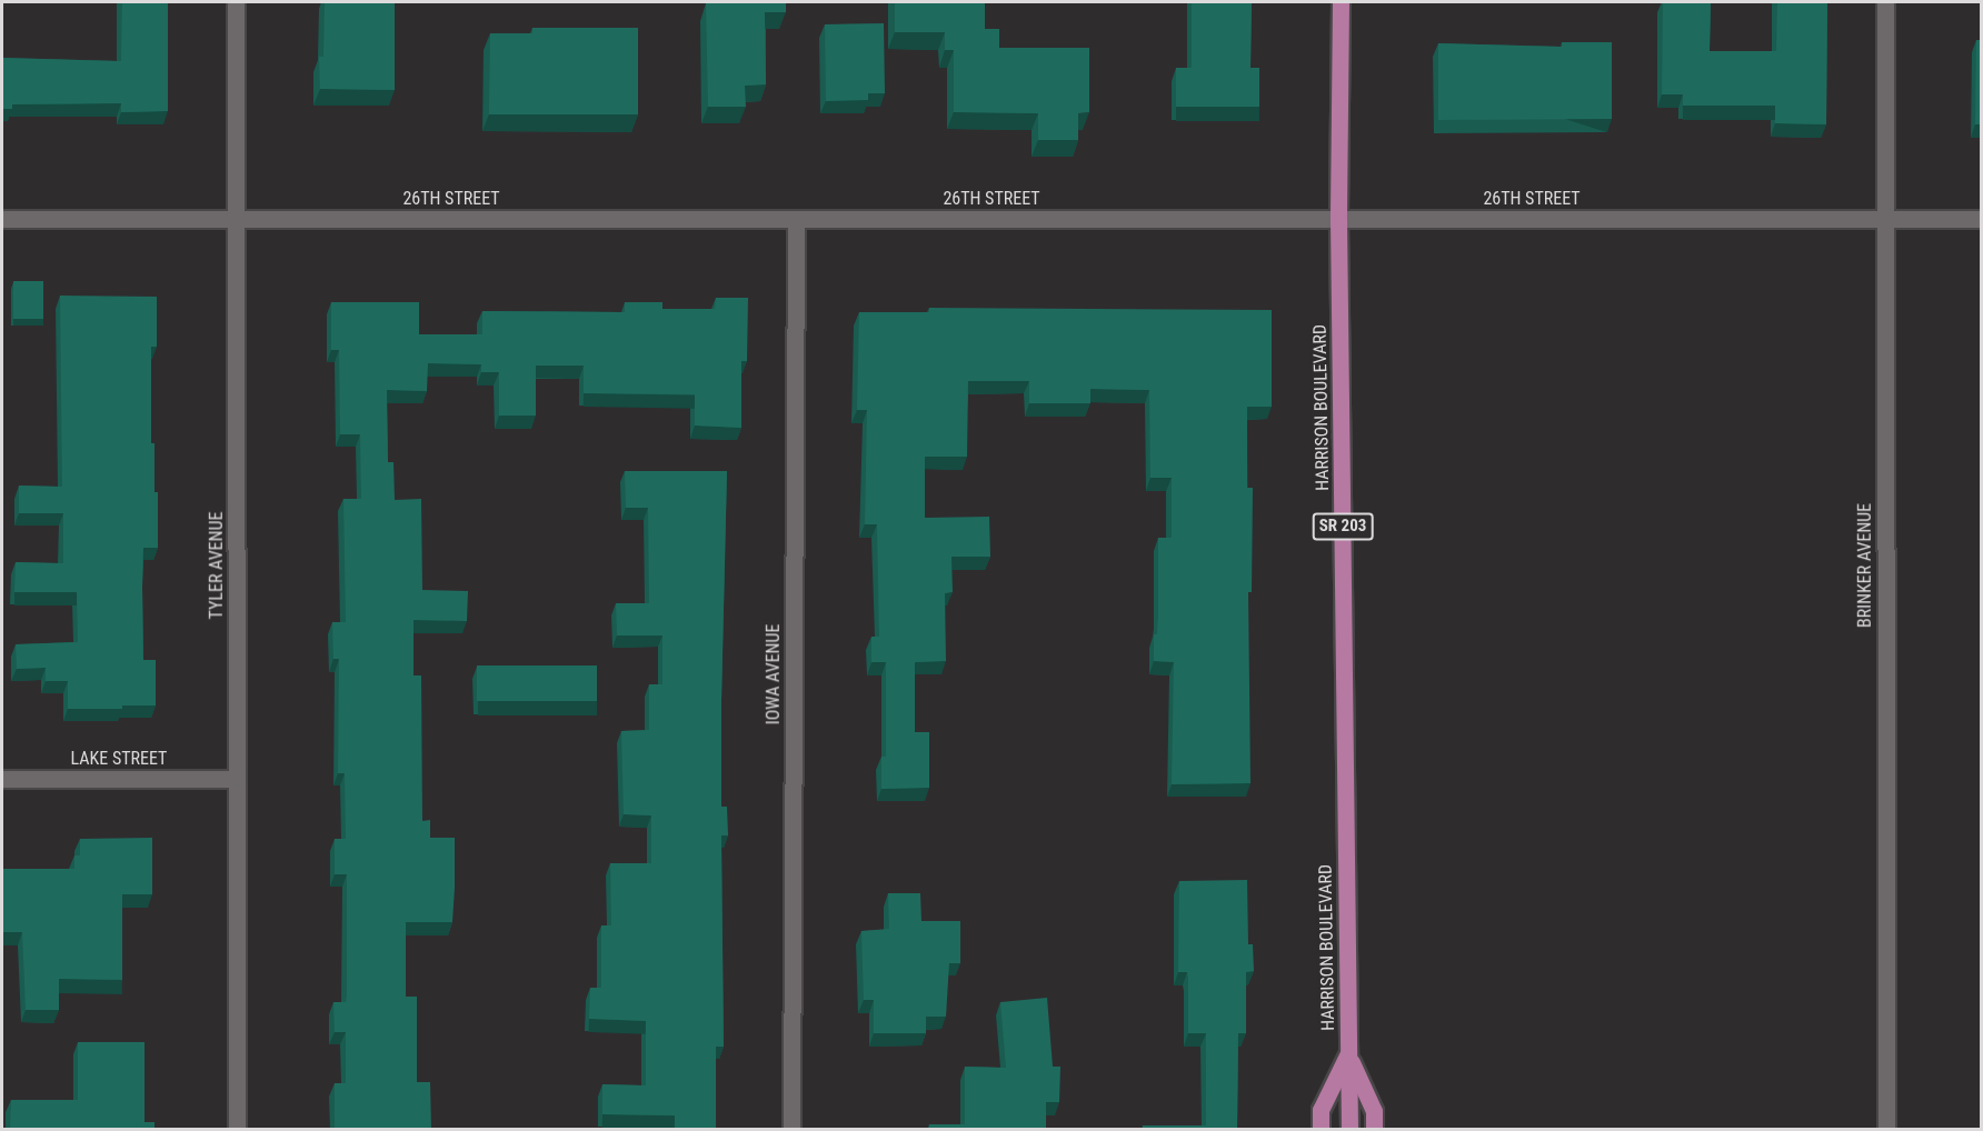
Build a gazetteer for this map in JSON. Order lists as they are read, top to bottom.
{
  "streets": {
    "main road": ["HARRISON BOULEVARD", "SR 203"],
    "street": [
      "26TH STREET",
      "TYLER AVENUE",
      "BRINKER AVENUE",
      "IOWA AVENUE",
      "LAKE STREET"
    ]
  },
  "crossings": [
    ["26TH STREET", "HARRISON BOULEVARD"],
    ["26TH STREET", "TYLER AVENUE"],
    ["26TH STREET", "BRINKER AVENUE"],
    ["26TH STREET", "IOWA AVENUE"],
    ["TYLER AVENUE", "LAKE STREET"]
  ]
}
